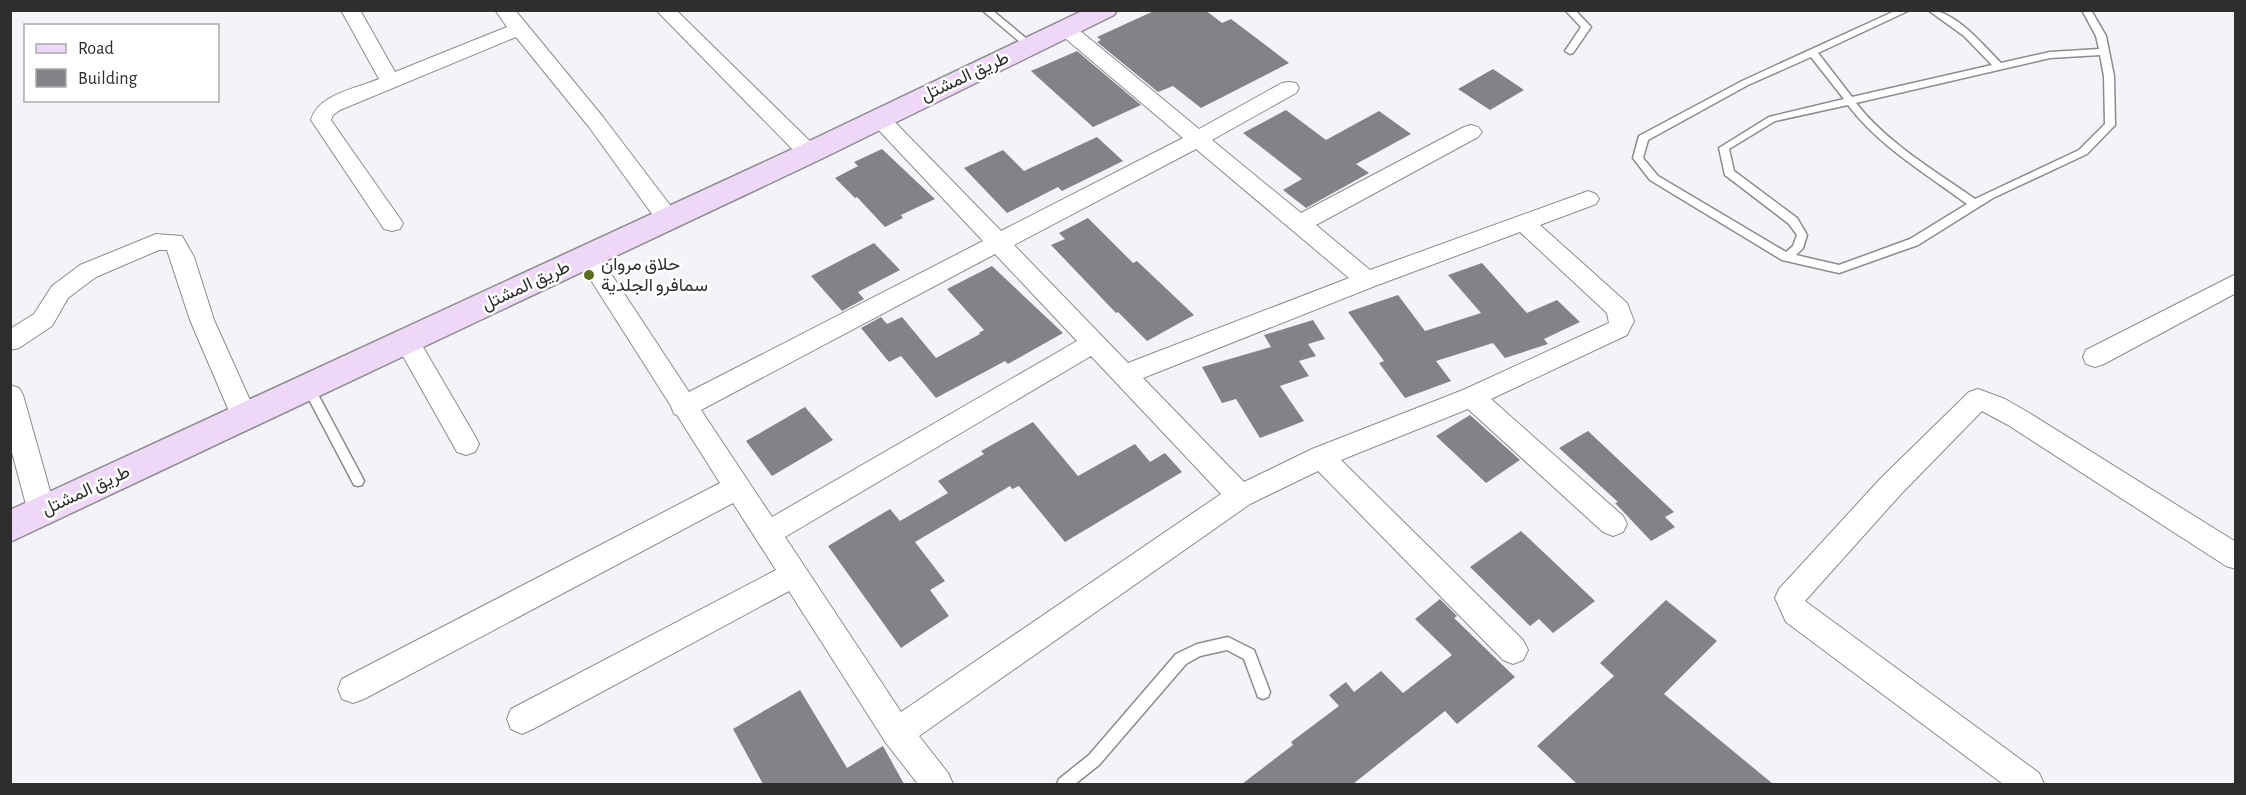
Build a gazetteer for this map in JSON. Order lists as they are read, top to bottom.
{
  "streets": {
    "main road": ["طريق المشتل"]
  },
  "places": ["حلاق مروان سمافرو الجلدية"],
  "legend": ["Road", "Building"]
}
